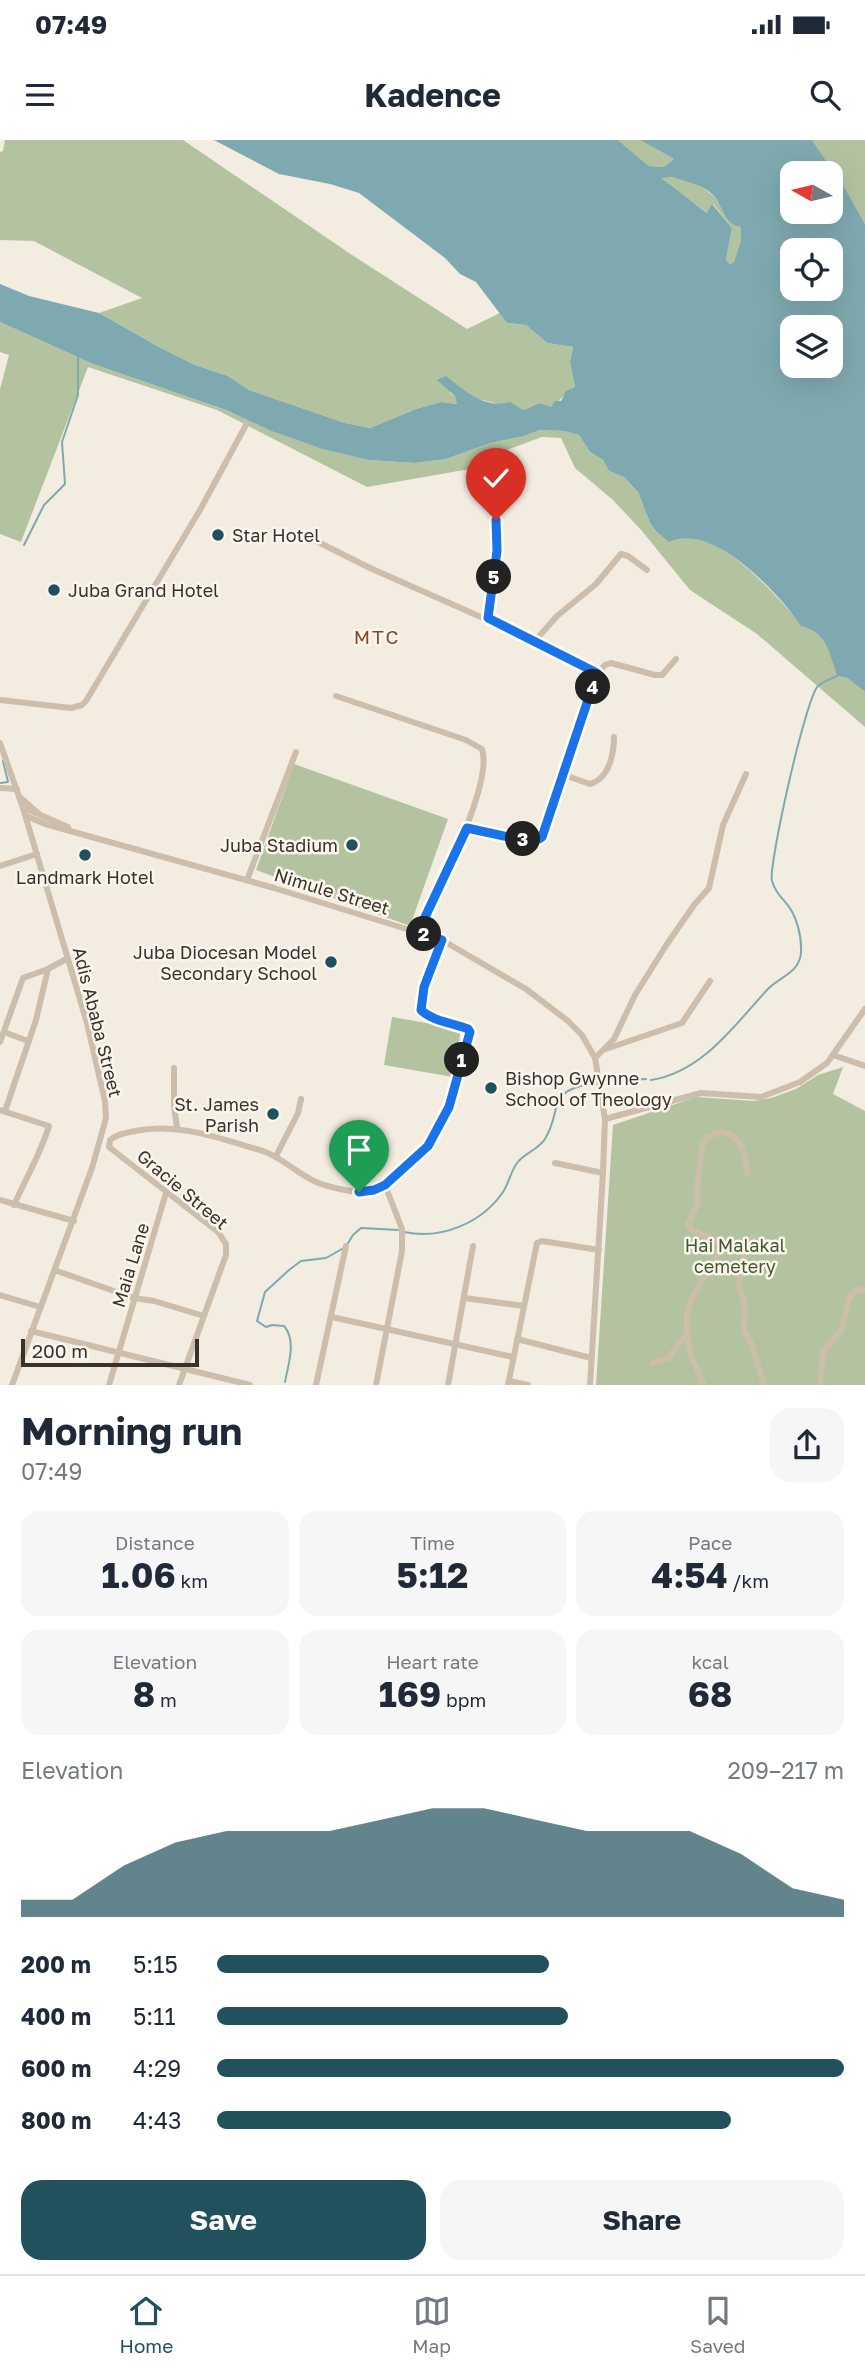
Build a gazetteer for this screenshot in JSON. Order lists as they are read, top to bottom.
{
  "streets": {
    "street": [
      "Nimule Street",
      "Adis Ababa Street",
      "Gracie Street",
      "Maia Lane"
    ]
  },
  "crossings": [
    ["Nimule Street", "Adis Ababa Street"],
    ["Adis Ababa Street", "Gracie Street"],
    ["Gracie Street", "Maia Lane"]
  ],
  "districts": ["MTC"],
  "parks": ["Hai Malakal cemetery"],
  "places": [
    "Star Hotel",
    "Juba Grand Hotel",
    "Juba Stadium",
    "Landmark Hotel",
    "Juba Diocesan Model Secondary School",
    "Bishop Gwynne School of Theology",
    "St. James Parish"
  ],
  "scale_bar": "200 m",
  "north": "left",
  "page": {
    "status": "07:49",
    "header": "Kadence",
    "pins": [
      "5",
      "4",
      "3",
      "2",
      "1"
    ],
    "scale": "200 m",
    "heading": ["Morning run", "07:49"],
    "stats": [
      ["Distance", "1.06 km"],
      ["Time", "5:12"],
      ["Pace", "4:54 /km"],
      ["Elevation", "8 m"],
      ["Heart rate", "169 bpm"],
      ["kcal", "68"]
    ],
    "chart": ["Elevation", "209–217 m"],
    "list": [
      {
        "name": "200 m",
        "note": "5:15"
      },
      {
        "name": "400 m",
        "note": "5:11"
      },
      {
        "name": "600 m",
        "note": "4:29"
      },
      {
        "name": "800 m",
        "note": "4:43"
      }
    ],
    "buttons": ["Save", "Share"],
    "tabs": ["Home", "Map", "Saved"]
  }
}
